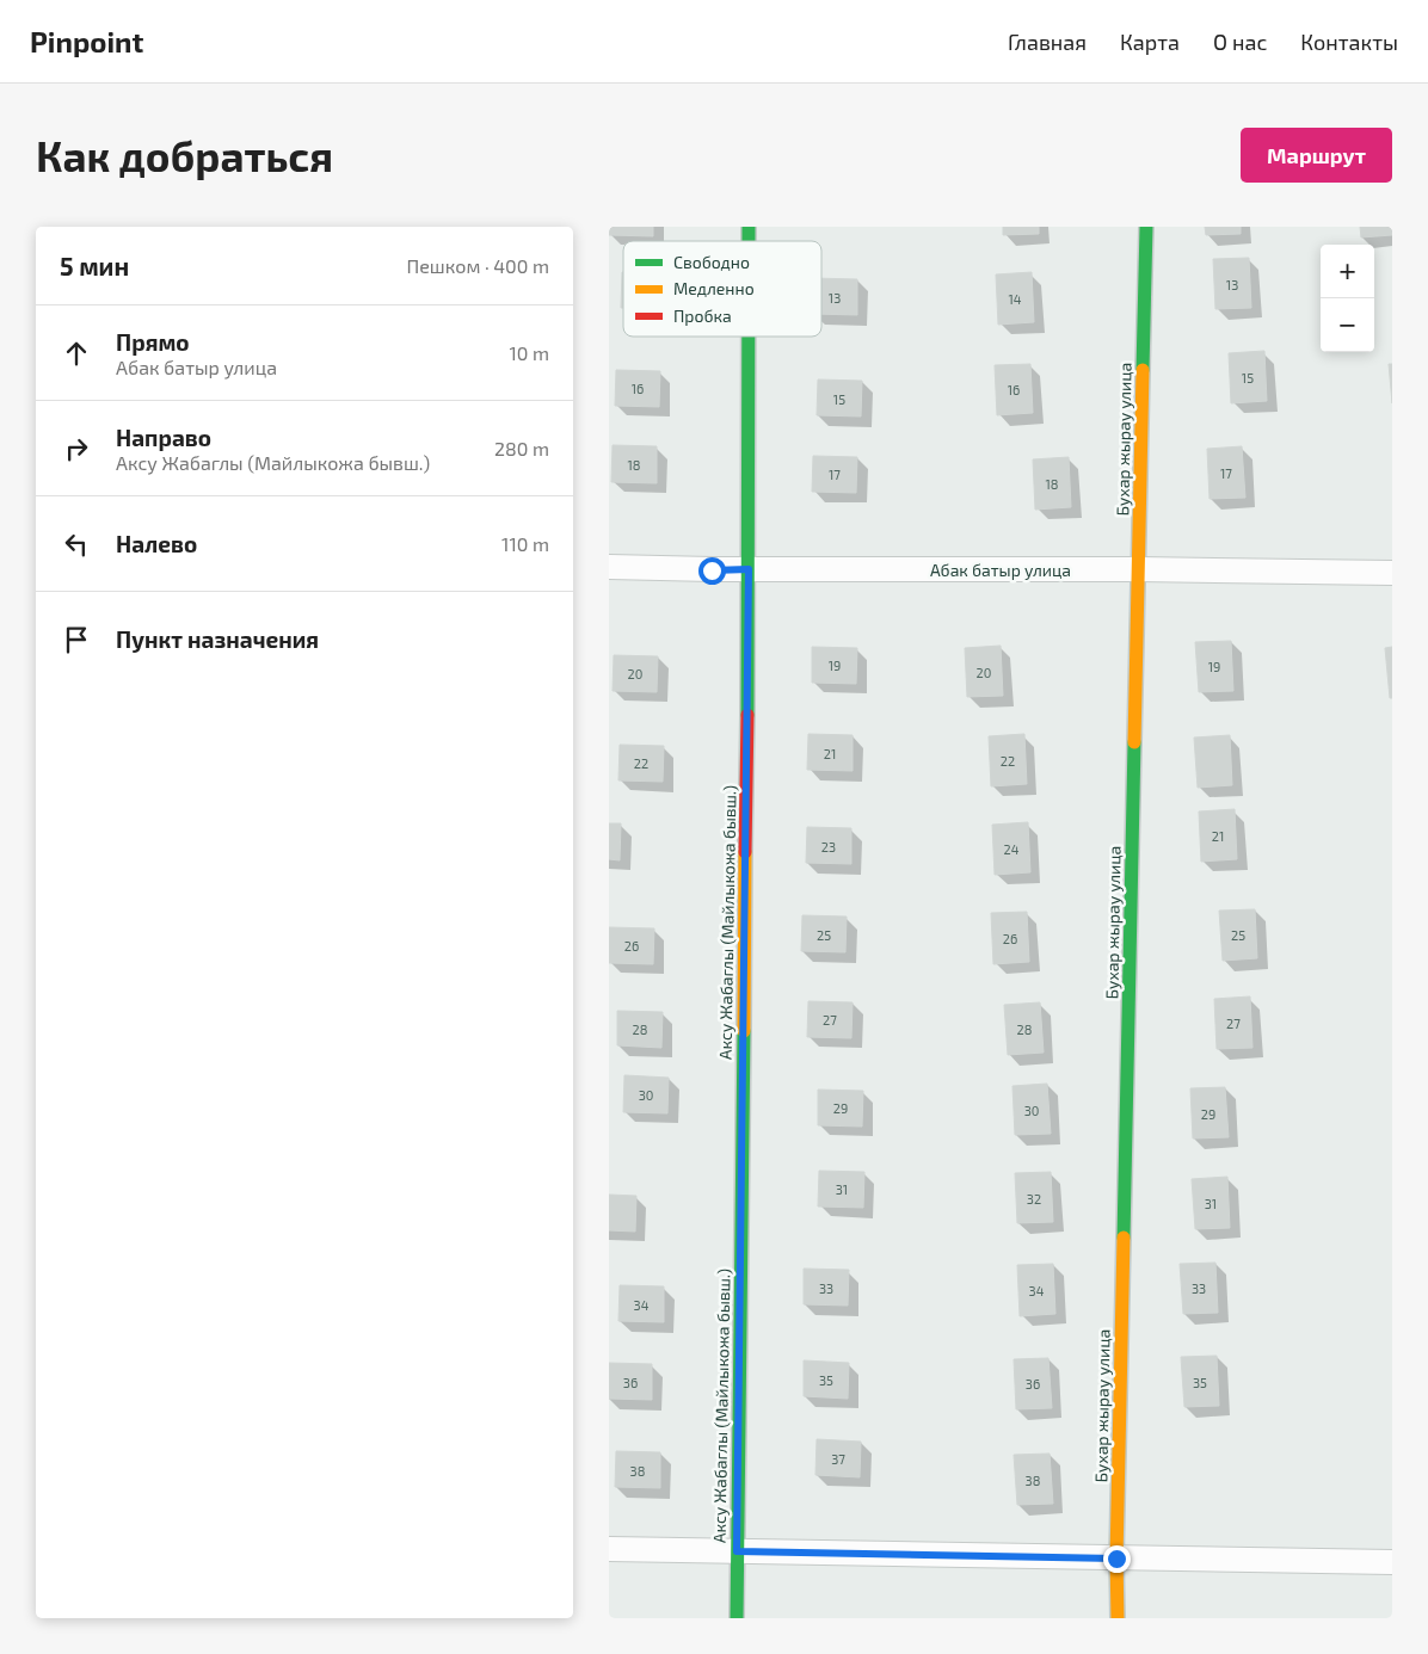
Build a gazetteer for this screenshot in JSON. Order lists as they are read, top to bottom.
{
  "streets": {
    "street": ["Бухар жырау улица", "Абак батыр улица", "Аксу Жабаглы (Майлыкожа бывш.)"]
  },
  "crossings": [
    ["Бухар жырау улица", "Абак батыр улица"],
    ["Абак батыр улица", "Аксу Жабаглы (Майлыкожа бывш.)"]
  ],
  "house_numbers": [
    "13",
    "13",
    "14",
    "15",
    "16",
    "16",
    "15",
    "18",
    "17",
    "17",
    "18",
    "19",
    "19",
    "20",
    "20",
    "21",
    "22",
    "22",
    "21",
    "23",
    "24",
    "25",
    "25",
    "26",
    "26",
    "27",
    "27",
    "28",
    "28",
    "30",
    "29",
    "30",
    "29",
    "31",
    "32",
    "31",
    "33",
    "33",
    "34",
    "34",
    "35",
    "36",
    "35",
    "36",
    "37",
    "38",
    "38"
  ],
  "legend": ["Свободно", "Медленно", "Пробка"],
  "page": {
    "header": "Pinpoint",
    "nav": [
      "Главная",
      "Карта",
      "О нас",
      "Контакты"
    ],
    "buttons": "Маршрут",
    "title": "Как добраться",
    "heading": ["5 мин", "Пешком · 400 m"],
    "map_buttons": ["+", "−"],
    "list": [
      ["Прямо", "Абак батыр улица", "10 m"],
      ["Направо", "Аксу Жабаглы (Майлыкожа бывш.)", "280 m"],
      ["Налево", "110 m"],
      "Пункт назначения"
    ]
  }
}
